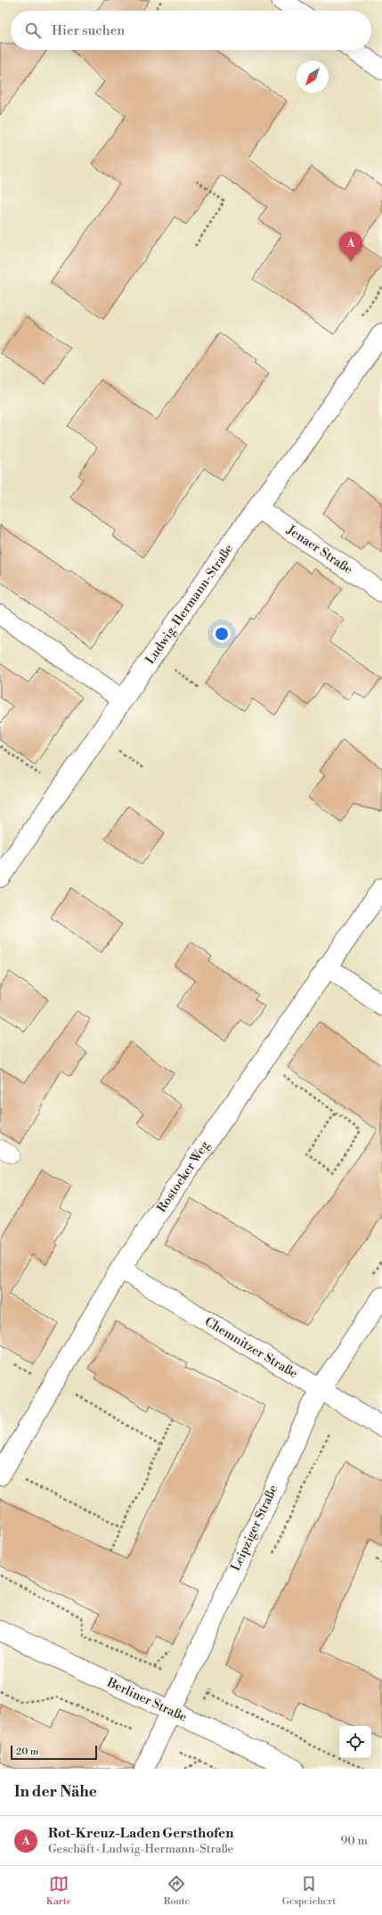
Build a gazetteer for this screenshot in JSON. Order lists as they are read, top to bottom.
{
  "streets": {
    "street": [
      "Jenaer Straße",
      "Ludwig-Hermann-Straße",
      "Rostocker Weg",
      "Chemnitzer Straße",
      "Leipziger Straße",
      "Berliner Straße"
    ]
  },
  "crossings": [
    ["Jenaer Straße", "Ludwig-Hermann-Straße"],
    ["Rostocker Weg", "Chemnitzer Straße"],
    ["Chemnitzer Straße", "Leipziger Straße"],
    ["Leipziger Straße", "Berliner Straße"]
  ],
  "scale_bar": "20 m",
  "north": "bottom left",
  "page": {
    "search": "Hier suchen",
    "pins": "A",
    "scale": "20 m",
    "heading": "In der Nähe",
    "list": [
      {
        "mark": "A",
        "name": "Rot-Kreuz-Laden Gersthofen",
        "note": "Geschäft · Ludwig-Hermann-Straße",
        "value": "90 m"
      }
    ],
    "nav": ["Karte", "Route", "Gespeichert"]
  }
}
